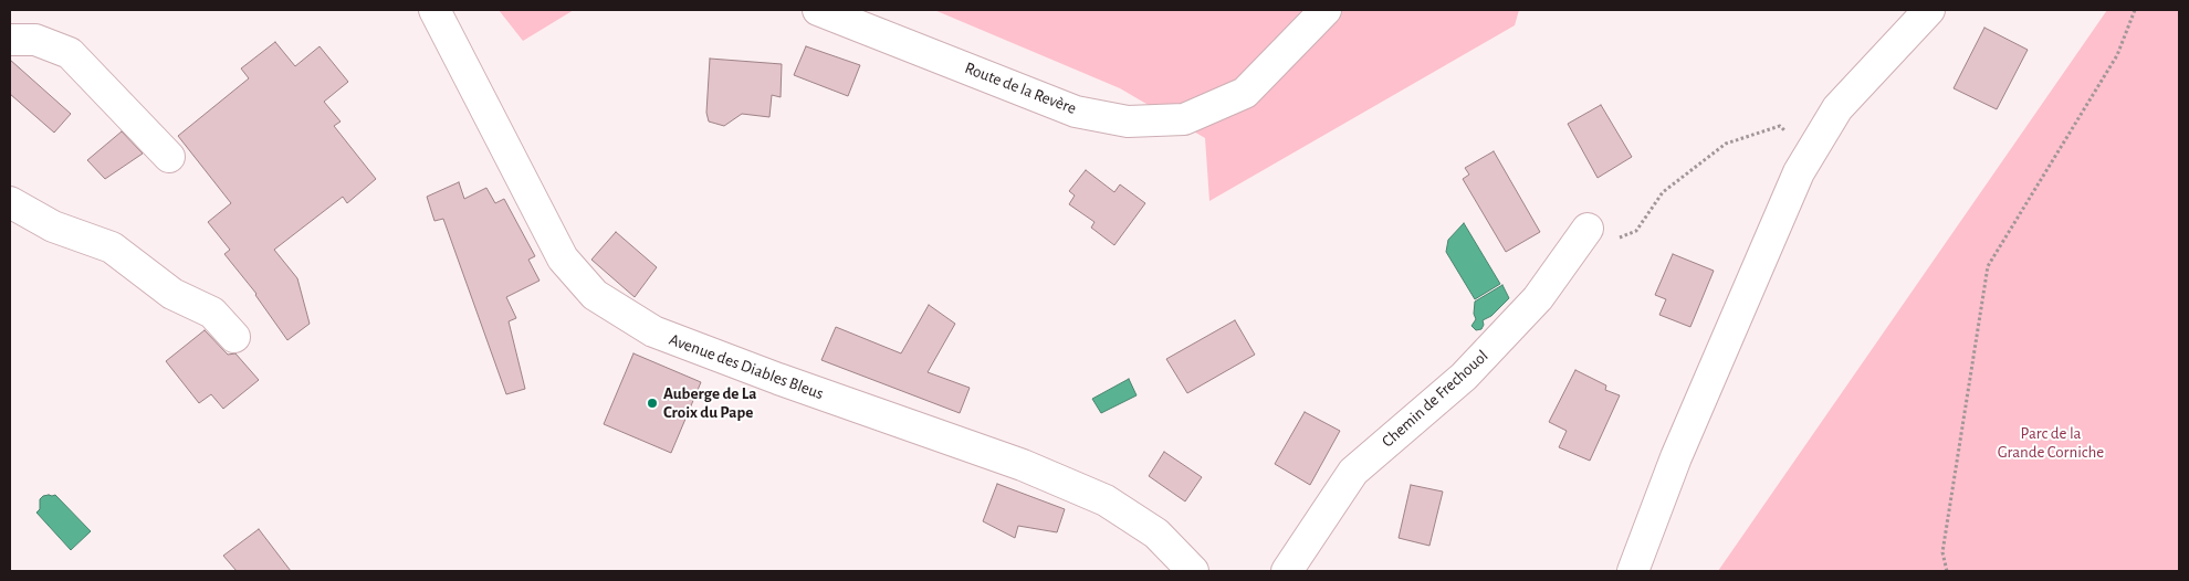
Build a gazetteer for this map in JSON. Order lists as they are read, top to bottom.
{
  "streets": {
    "main road": ["Route de la Revère", "Avenue des Diables Bleus", "Chemin de Frechouol"]
  },
  "parks": ["Parc de la Grande Corniche"],
  "places": ["Auberge de La Croix du Pape"]
}
